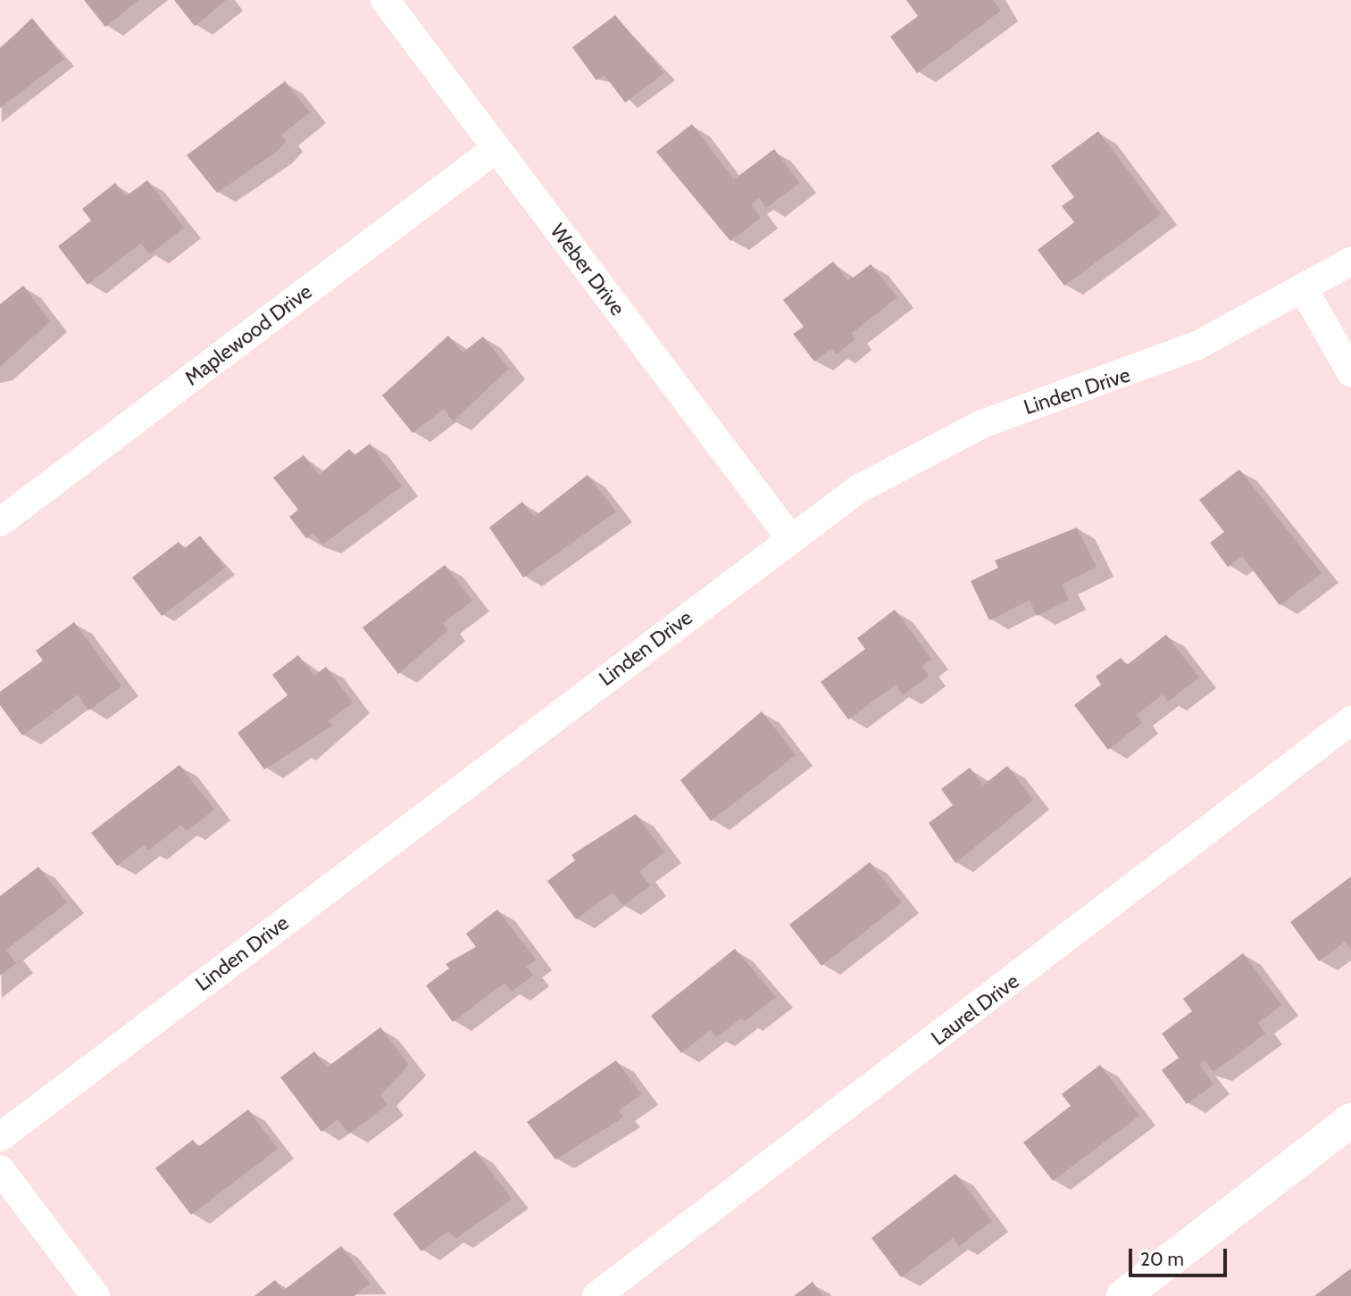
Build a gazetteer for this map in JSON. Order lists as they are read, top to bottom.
{
  "streets": {
    "street": [
      "Weber Drive",
      "Maplewood Drive",
      "Linden Drive",
      "Laurel Drive"
    ]
  },
  "crossings": [
    ["Weber Drive", "Maplewood Drive"],
    ["Weber Drive", "Linden Drive"]
  ],
  "scale_bar": "20 m"
}
